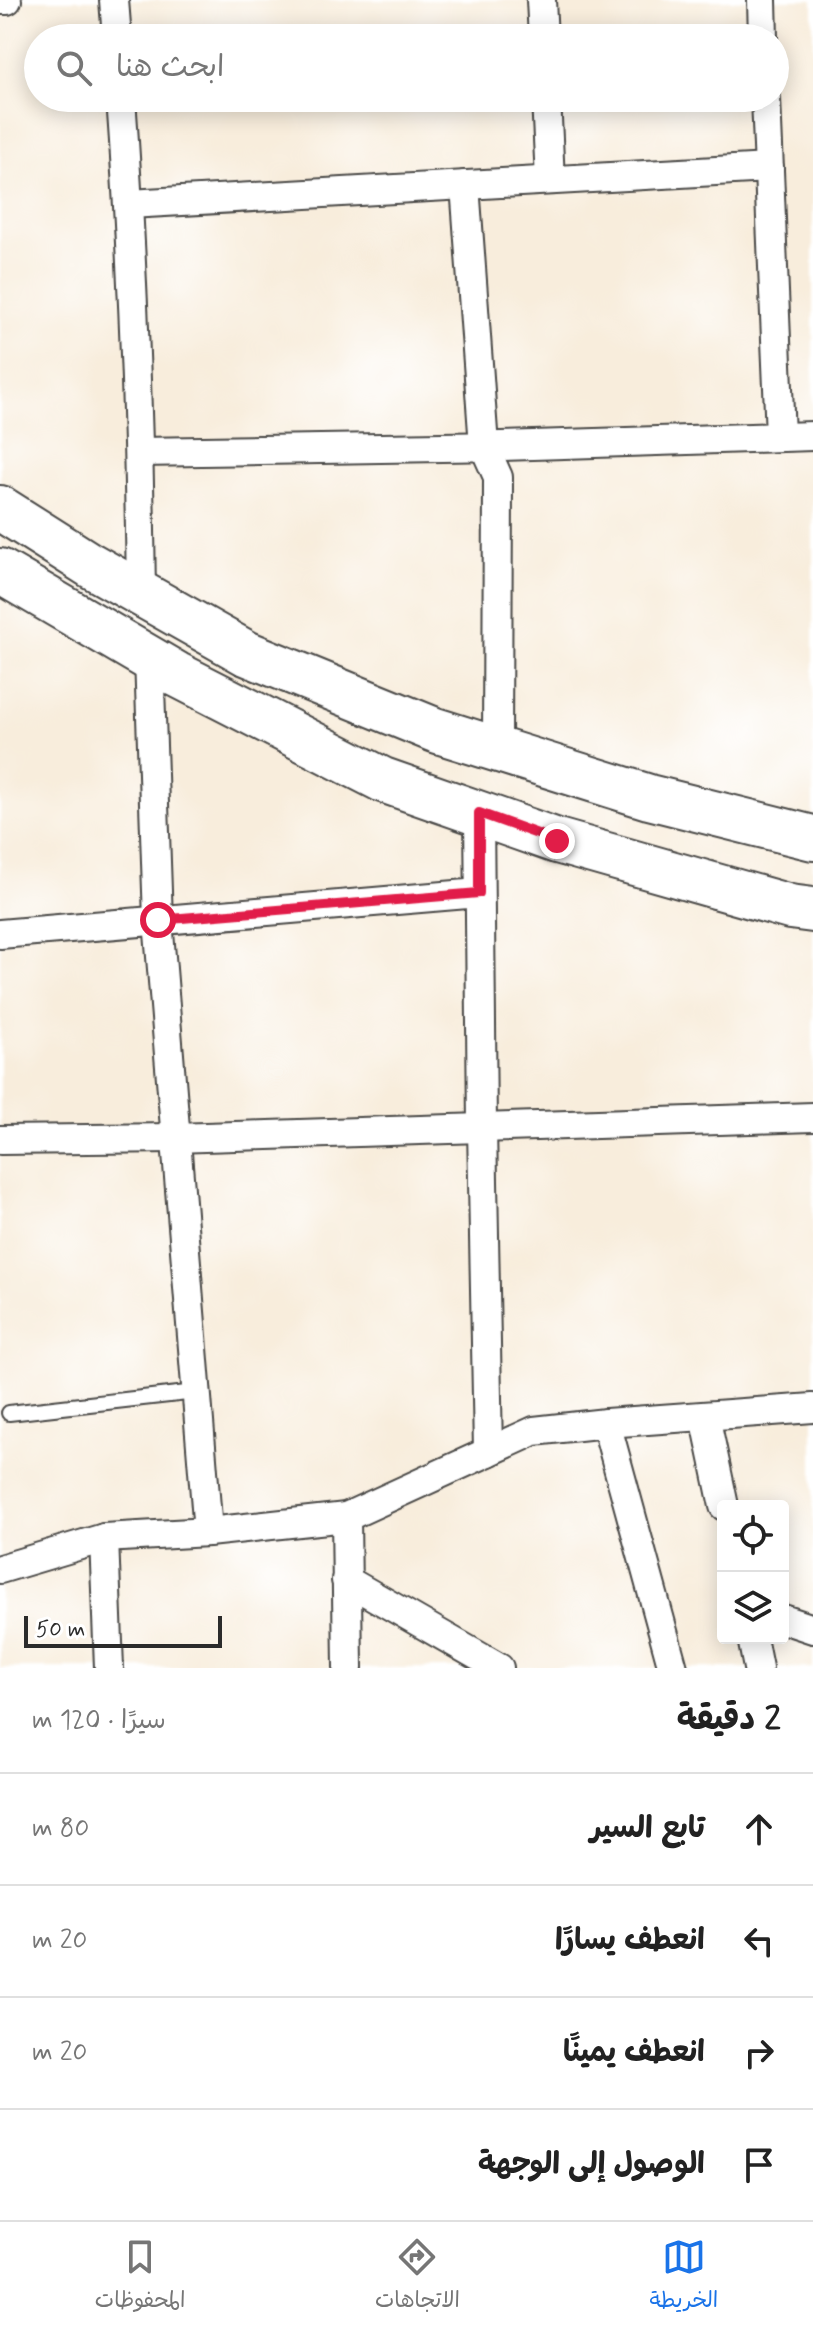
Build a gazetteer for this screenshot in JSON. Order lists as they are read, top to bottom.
{
  "scale_bar": "50 m",
  "page": {
    "search": "ابحث هنا",
    "scale": "50 m",
    "heading": ["2 دقيقة", "سيرًا · 120 m"],
    "list": [
      ["تابع السير", "80 m"],
      ["انعطف يسارًا", "20 m"],
      ["انعطف يمينًا", "20 m"],
      "الوصول إلى الوجهة"
    ],
    "nav": ["الخريطة", "الاتجاهات", "المحفوظات"]
  }
}
